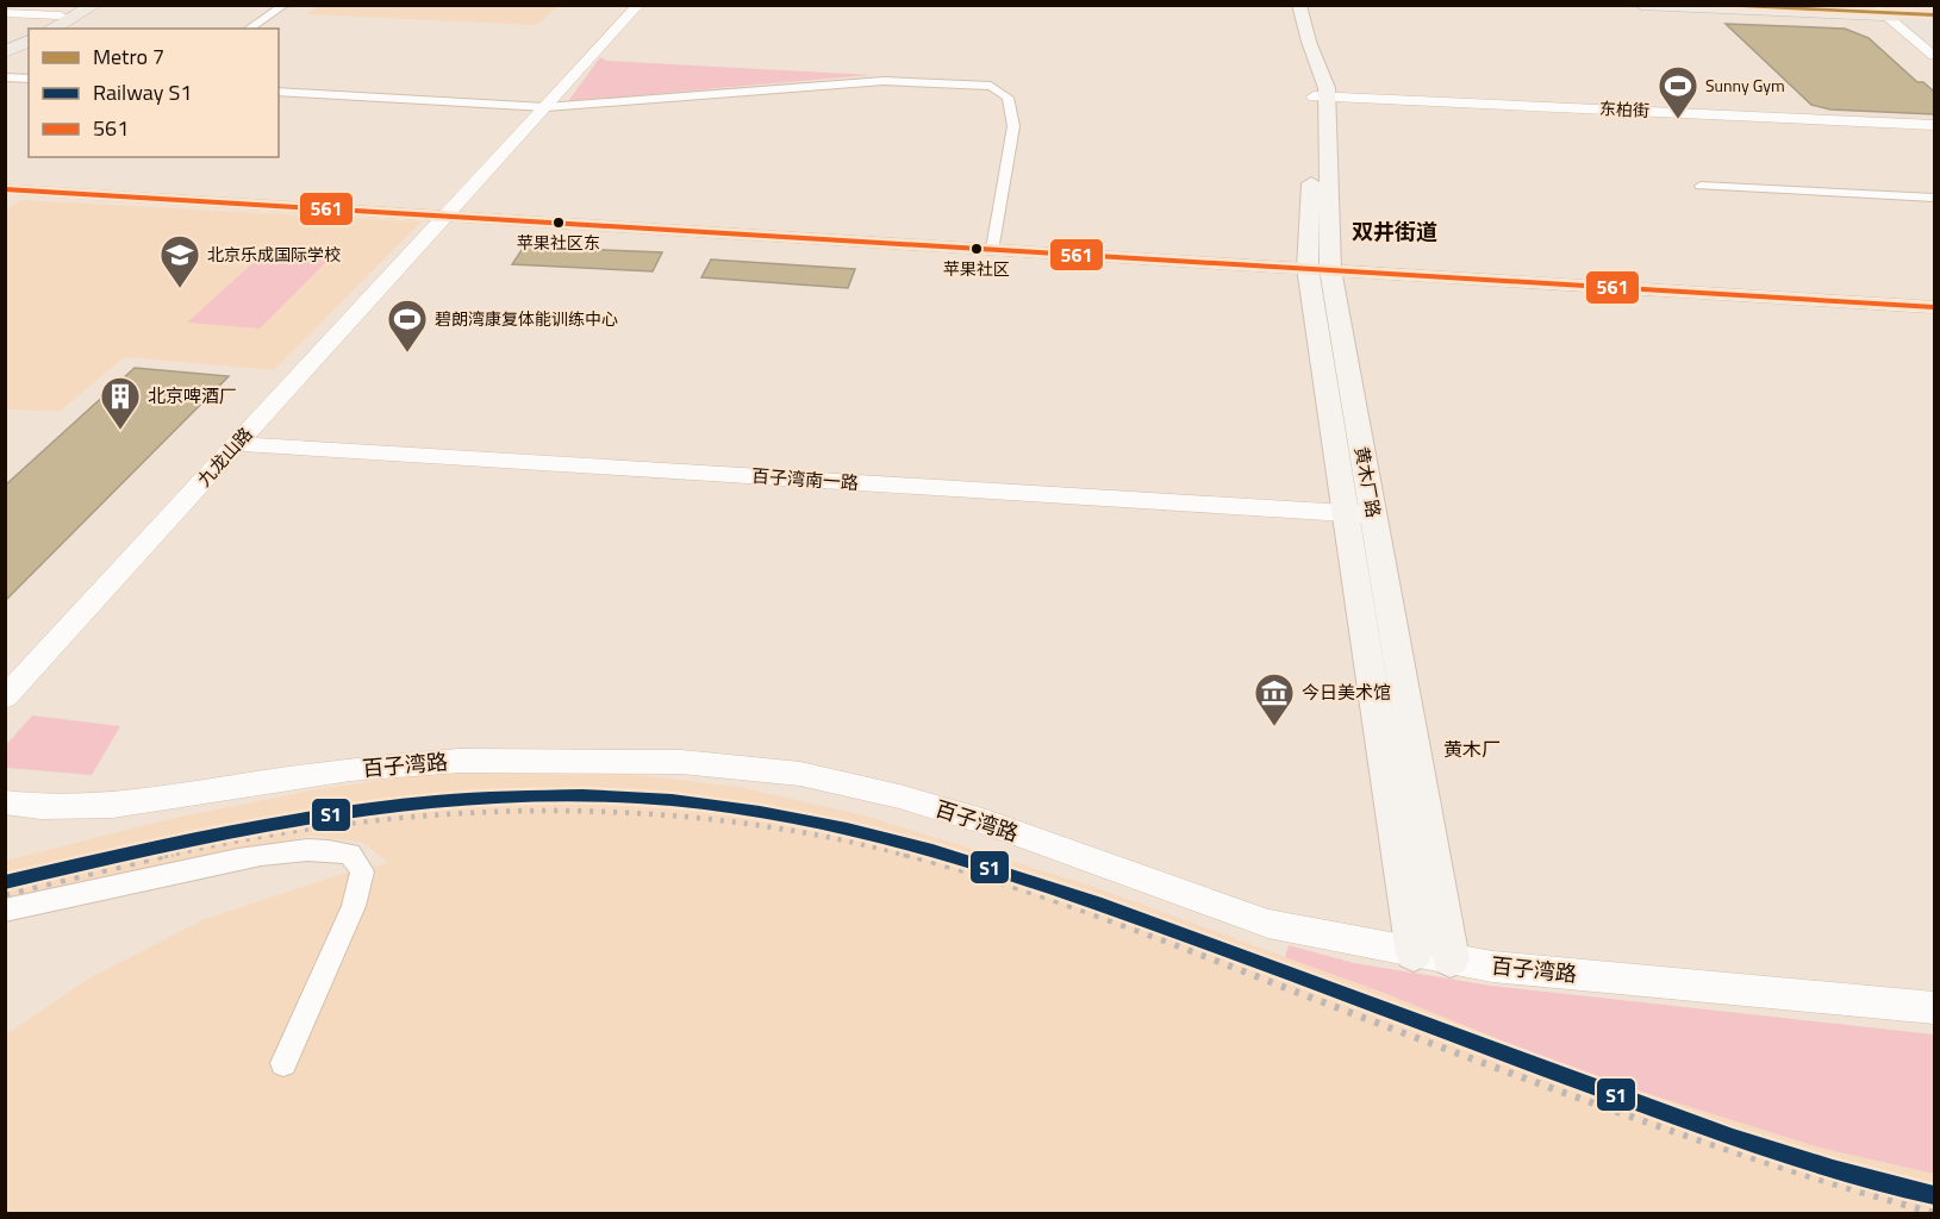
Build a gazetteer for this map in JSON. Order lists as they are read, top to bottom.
{
  "streets": {
    "main road": ["黄木厂路"],
    "street": [
      "东柏街",
      "九龙山路",
      "百子湾南一路",
      "百子湾路"
    ]
  },
  "crossings": [
    ["东柏街", "黄木厂路"],
    ["九龙山路", "百子湾南一路"],
    ["百子湾南一路", "黄木厂路"],
    ["黄木厂路", "百子湾路"]
  ],
  "districts": ["双井街道", "黄木厂"],
  "places": {
    "sports": ["Sunny Gym", "碧朗湾康复体能训练中心"],
    "other": ["苹果社区东", "苹果社区"],
    "school or university": ["北京乐成国际学校"],
    "building": ["北京啤酒厂"],
    "museum": ["今日美术馆"]
  },
  "lines": ["metro line 7", "transit line 561", "rail line S1"],
  "legend": ["Metro 7", "Railway S1", "561"]
}
